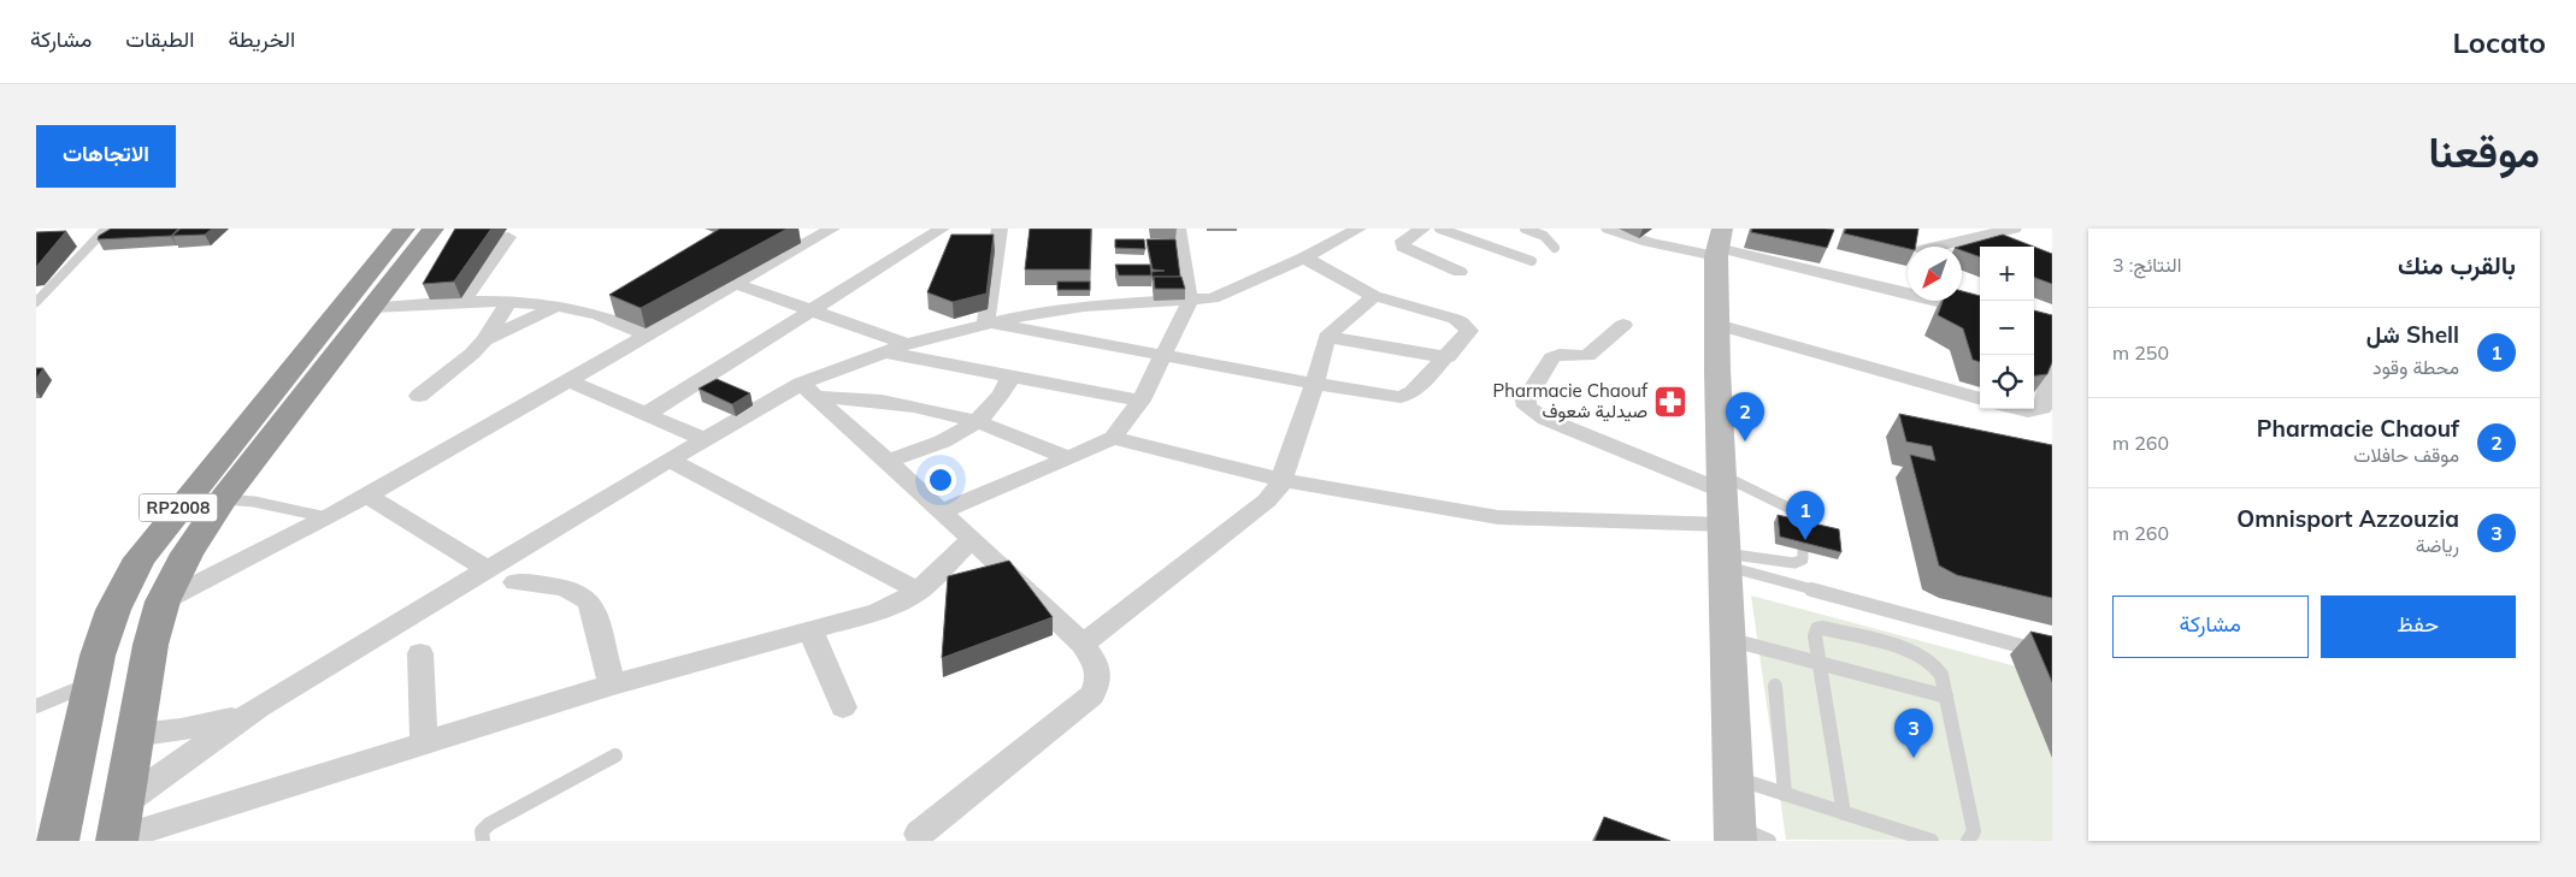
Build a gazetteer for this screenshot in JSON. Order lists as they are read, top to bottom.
{
  "streets": {
    "highway": ["RP2008"]
  },
  "places": {
    "pharmacy": ["Pharmacie Chaouf صيدلية شعوف"]
  },
  "north": "bottom left",
  "page": {
    "header": "Locato",
    "nav": ["الخريطة", "الطبقات", "مشاركة"],
    "title": "موقعنا",
    "buttons": [
      "الاتجاهات",
      ["حفظ", "مشاركة"]
    ],
    "heading": ["بالقرب منك", "النتائج: 3"],
    "map_buttons": ["+", "−"],
    "list": [
      {
        "mark": "1",
        "name": "Shell شل",
        "note": "محطة وقود",
        "value": "250 m"
      },
      {
        "mark": "2",
        "name": "Pharmacie Chaouf",
        "note": "موقف حافلات",
        "value": "260 m"
      },
      {
        "mark": "3",
        "name": "Omnisport Azzouzia",
        "note": "رياضة",
        "value": "260 m"
      }
    ],
    "pins": ["2", "1", "3"]
  }
}
